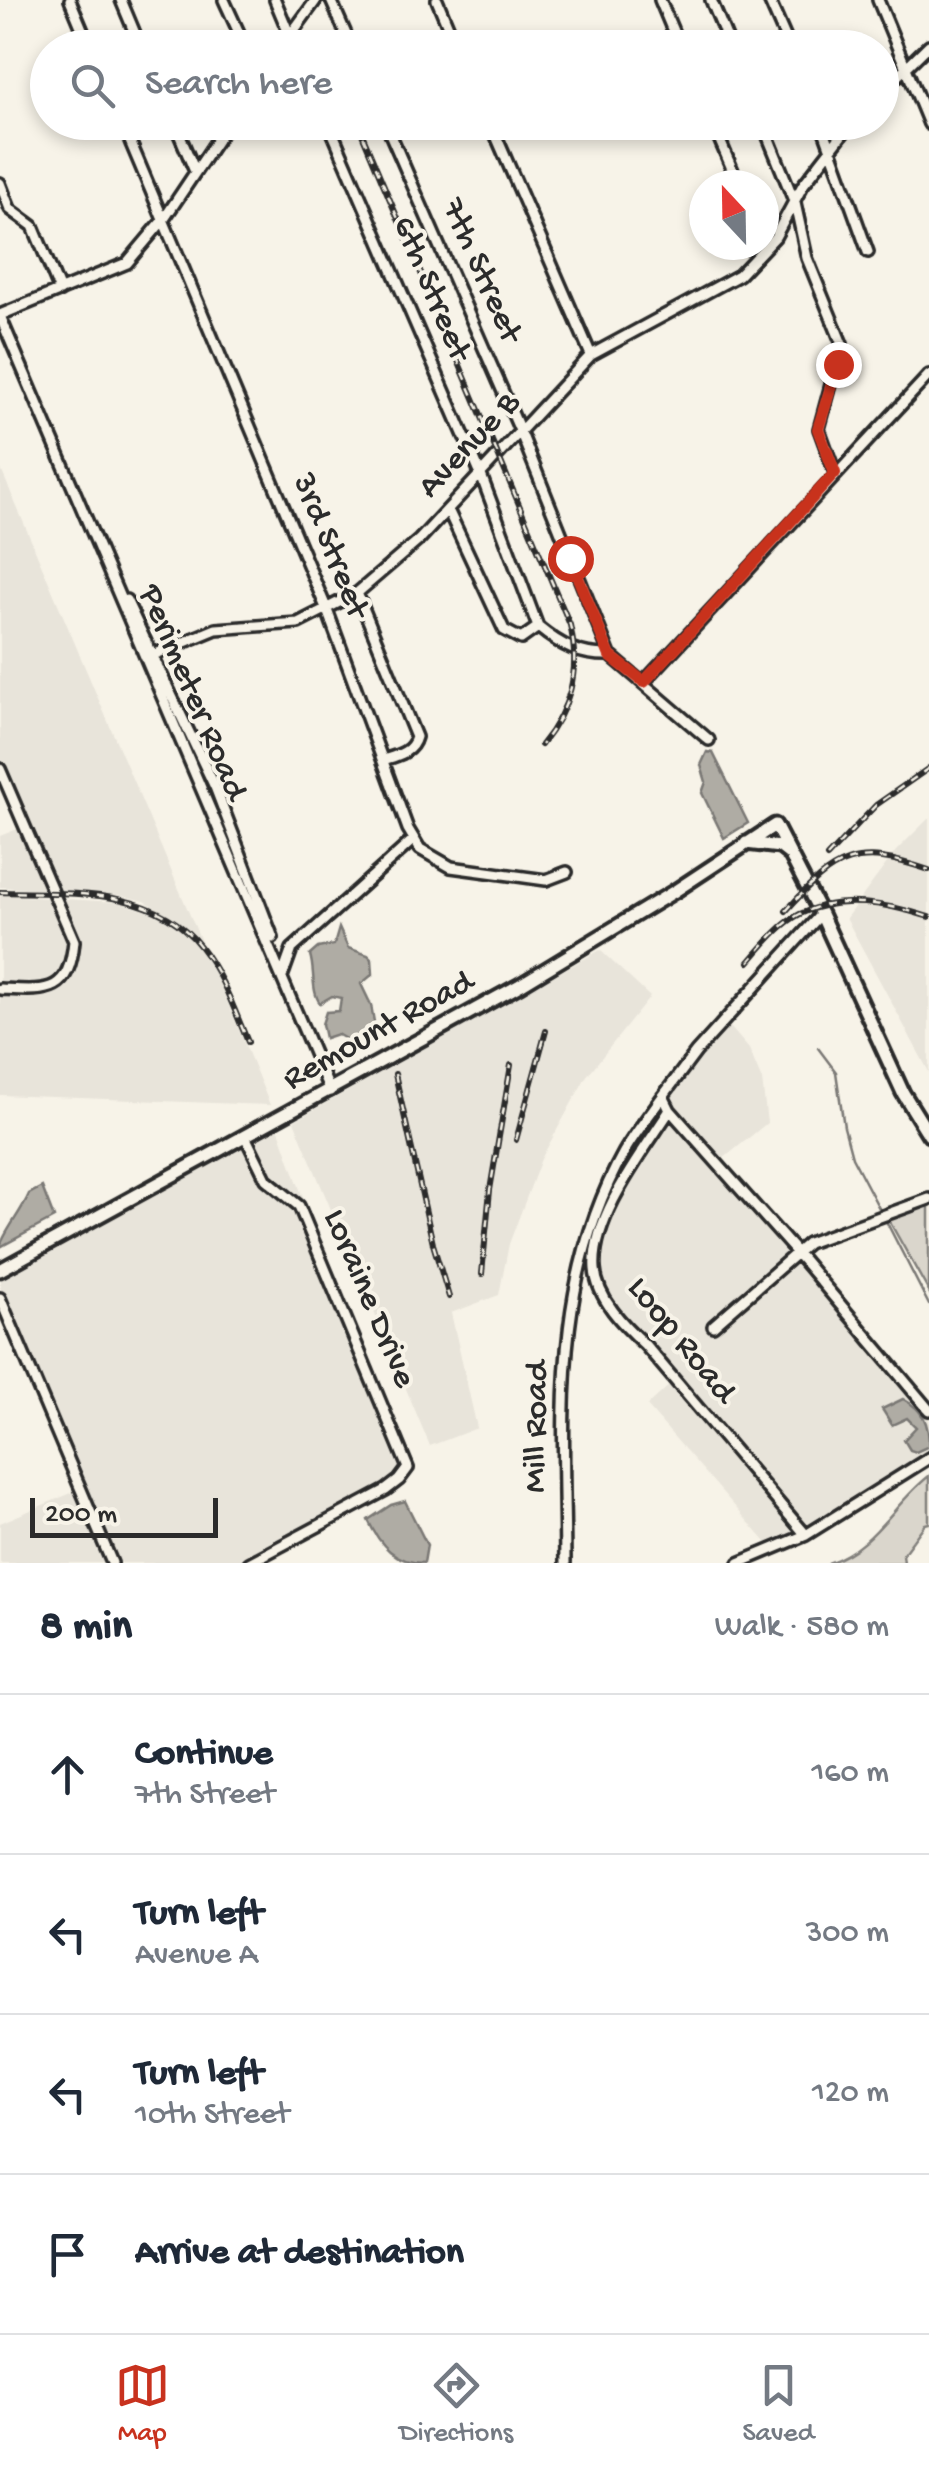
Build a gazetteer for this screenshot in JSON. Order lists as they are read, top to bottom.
{
  "streets": {
    "main road": ["Remount Road"],
    "street": [
      "7th Street",
      "6th Street",
      "Avenue B",
      "3rd Street",
      "Perimeter Road",
      "Loraine Drive",
      "Loop Road",
      "Mill Road"
    ]
  },
  "crossings": [
    ["7th Street", "Avenue B"],
    ["6th Street", "Avenue B"],
    ["Avenue B", "3rd Street"],
    ["Avenue B", "Perimeter Road"],
    ["Perimeter Road", "Remount Road"],
    ["Remount Road", "Loraine Drive"]
  ],
  "scale_bar": "200 m",
  "north": "top",
  "page": {
    "search": "Search here",
    "scale": "200 m",
    "heading": ["8 min", "Walk · 580 m"],
    "list": [
      ["Continue", "7th Street", "160 m"],
      ["Turn left", "Avenue A", "300 m"],
      ["Turn left", "10th Street", "120 m"],
      "Arrive at destination"
    ],
    "nav": ["Map", "Directions", "Saved"]
  }
}
